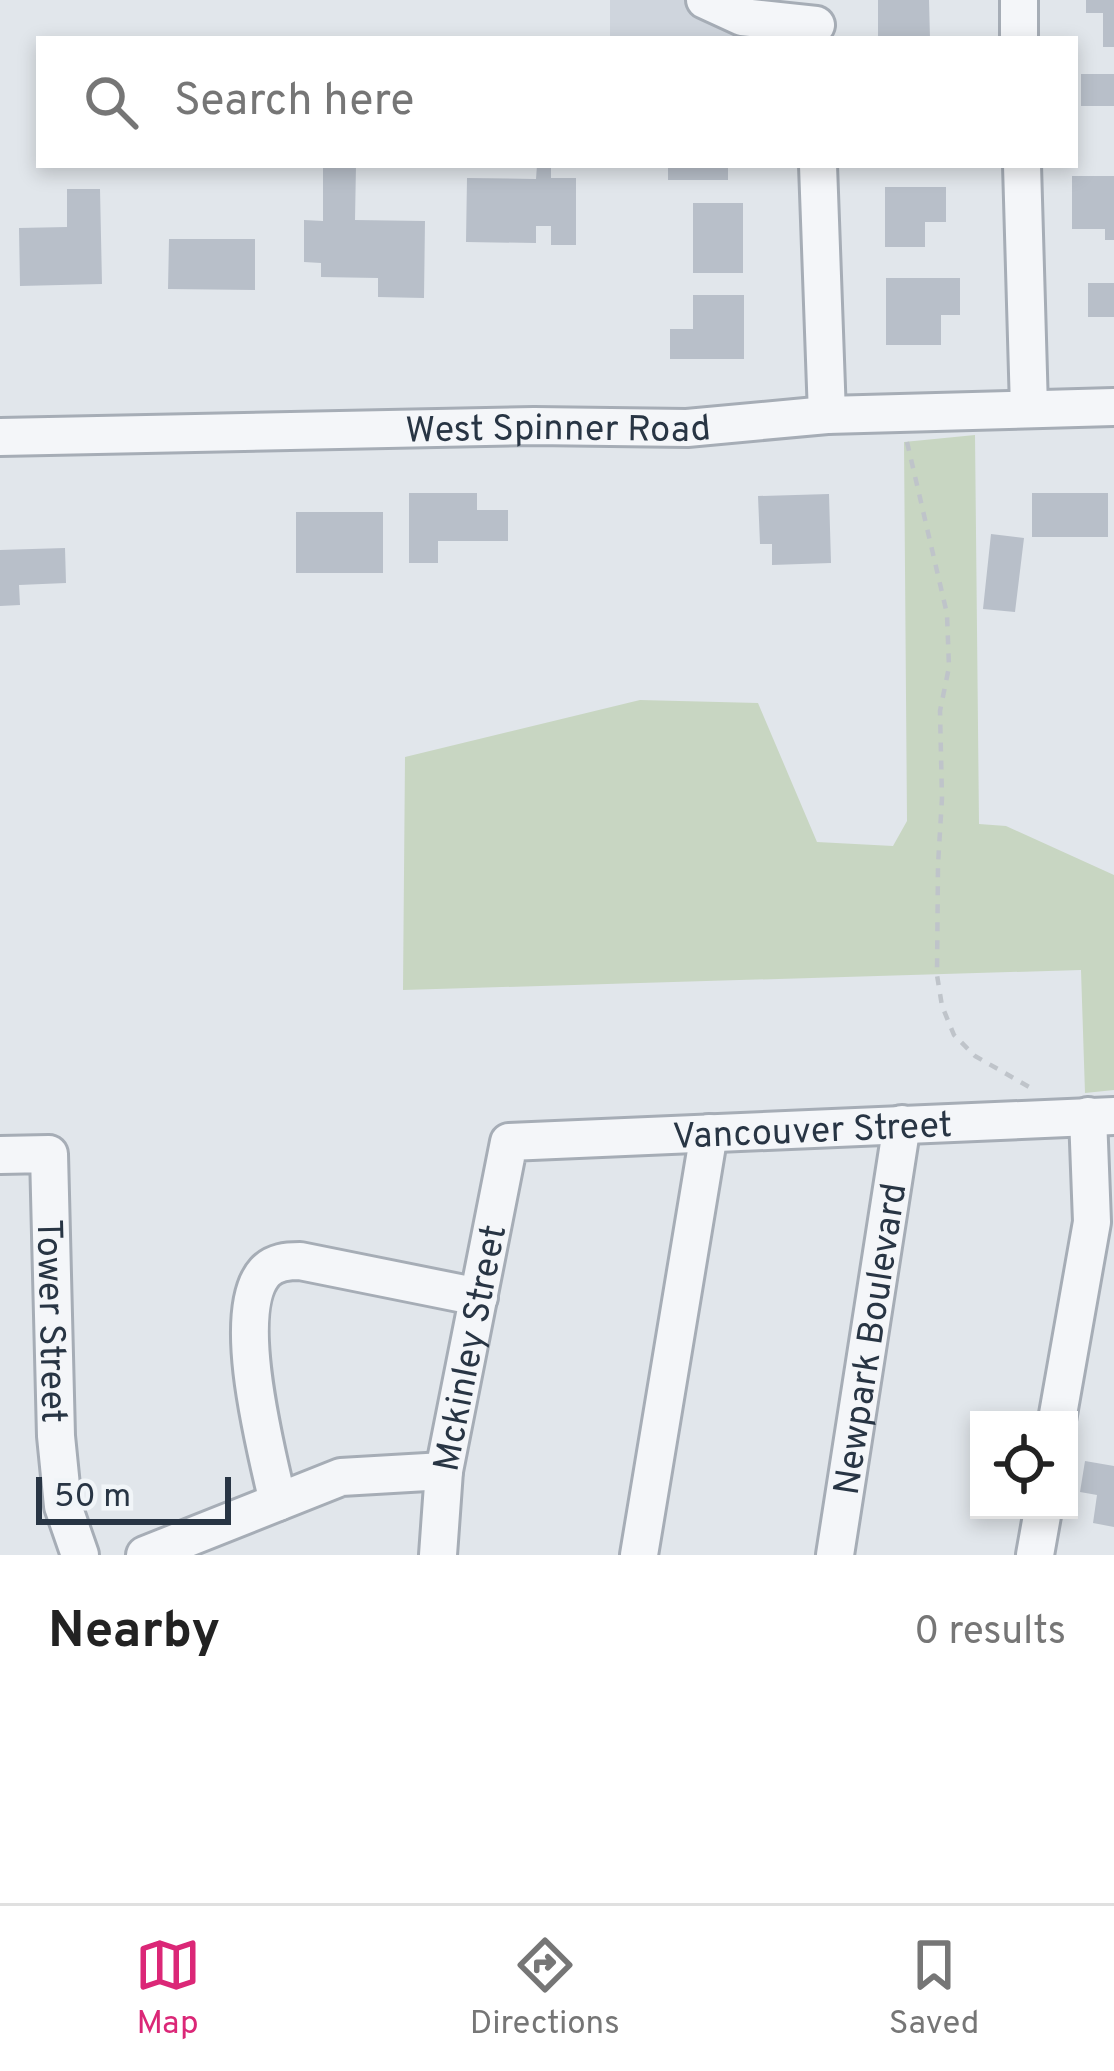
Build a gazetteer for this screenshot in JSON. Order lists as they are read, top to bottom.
{
  "streets": {
    "street": [
      "West Spinner Road",
      "Vancouver Street",
      "Tower Street",
      "Newpark Boulevard",
      "Mckinley Street"
    ]
  },
  "crossings": [
    ["Vancouver Street", "Newpark Boulevard"],
    ["Vancouver Street", "Mckinley Street"]
  ],
  "scale_bar": "50 m",
  "page": {
    "search": "Search here",
    "scale": "50 m",
    "heading": ["Nearby", "0 results"],
    "nav": ["Map", "Directions", "Saved"]
  }
}
